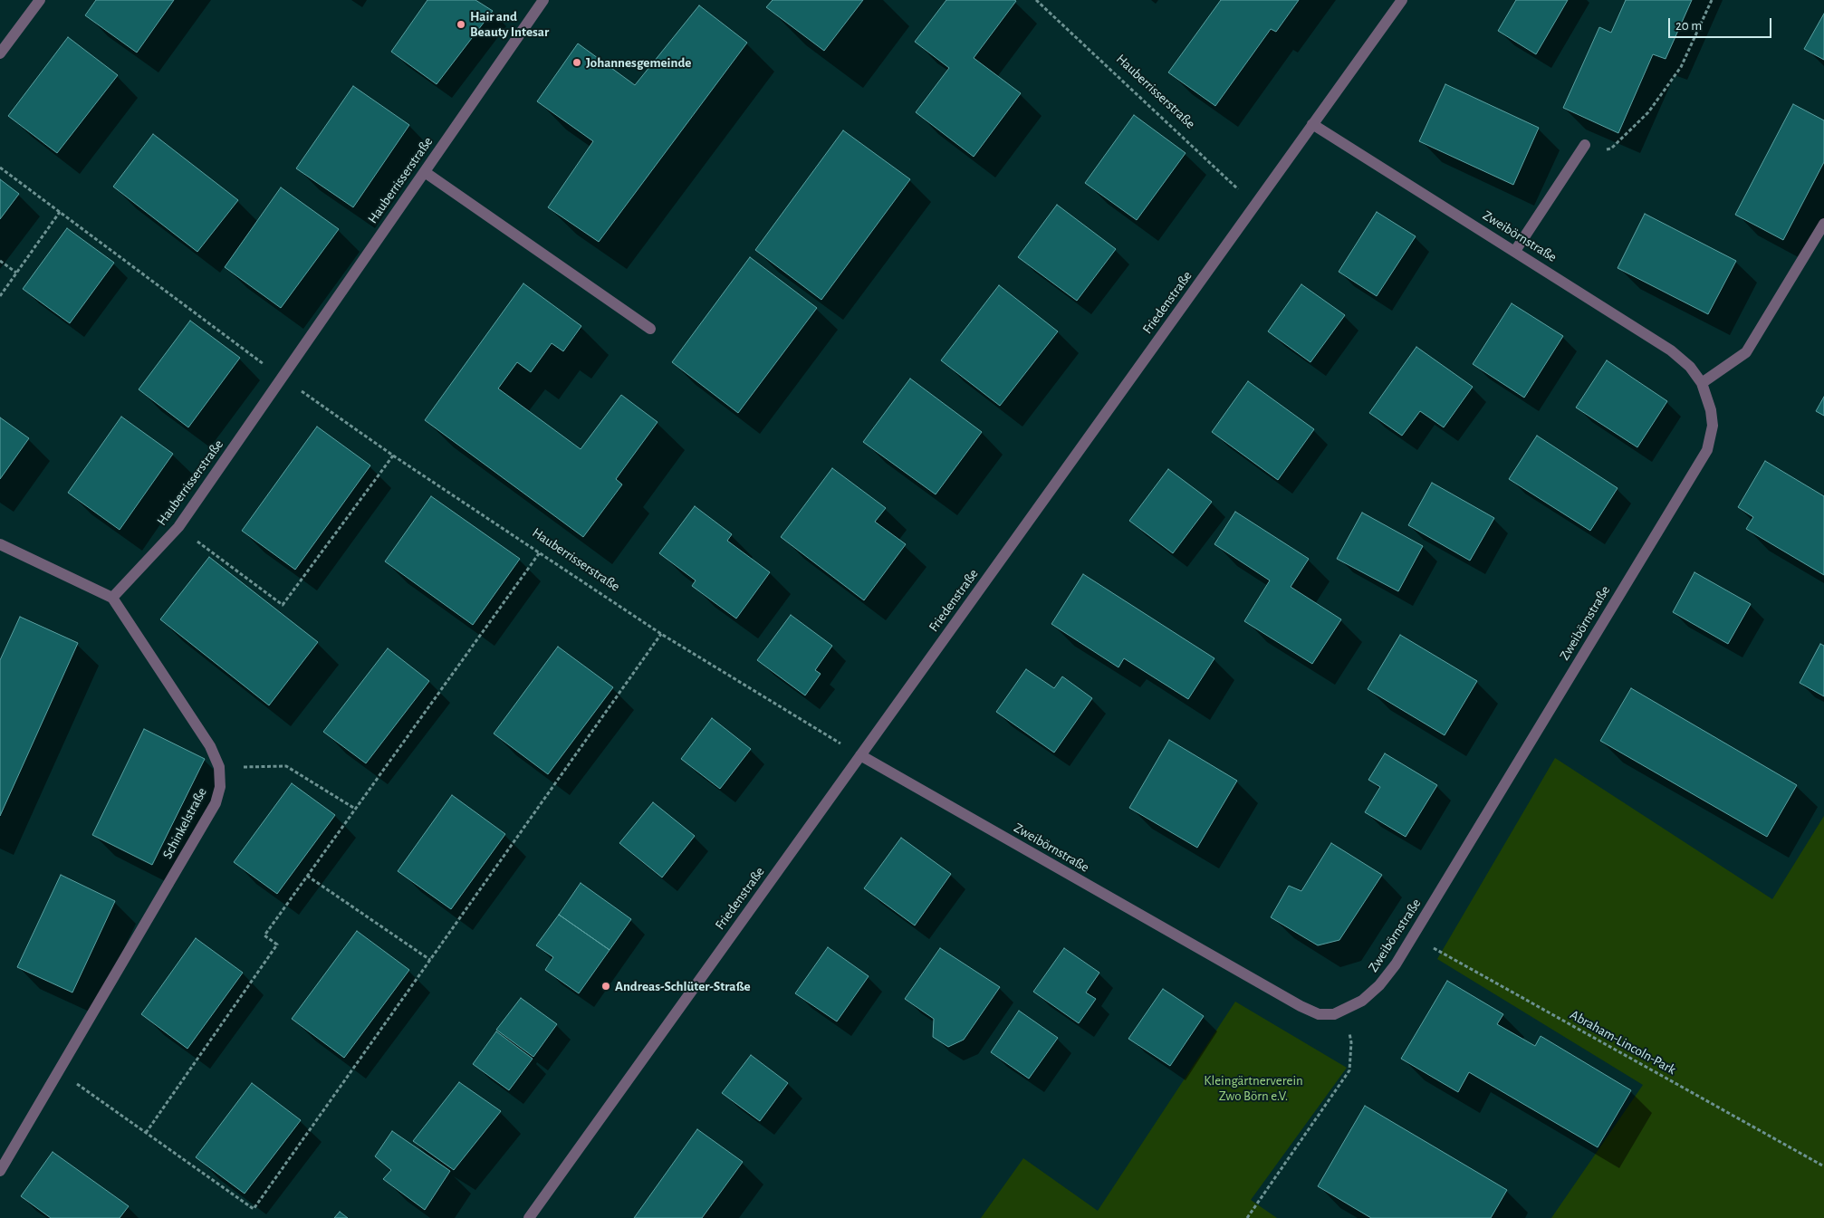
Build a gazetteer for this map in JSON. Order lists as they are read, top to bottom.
{
  "streets": {
    "street": [
      "Hauberrisserstraße",
      "Zweibörnstraße",
      "Friedenstraße",
      "Schinkelstraße"
    ],
    "path": ["Abraham-Lincoln-Park"]
  },
  "crossings": [
    ["Hauberrisserstraße", "Zweibörnstraße"],
    ["Hauberrisserstraße", "Friedenstraße"],
    ["Hauberrisserstraße", "Schinkelstraße"],
    ["Zweibörnstraße", "Friedenstraße"],
    ["Zweibörnstraße", "Abraham-Lincoln-Park"]
  ],
  "parks": ["Kleingärtnerverein Zwo Börn e.V."],
  "places": ["Hair and Beauty Intesar", "Johannesgemeinde", "Andreas-Schlüter-Straße"],
  "scale_bar": "20 m"
}
